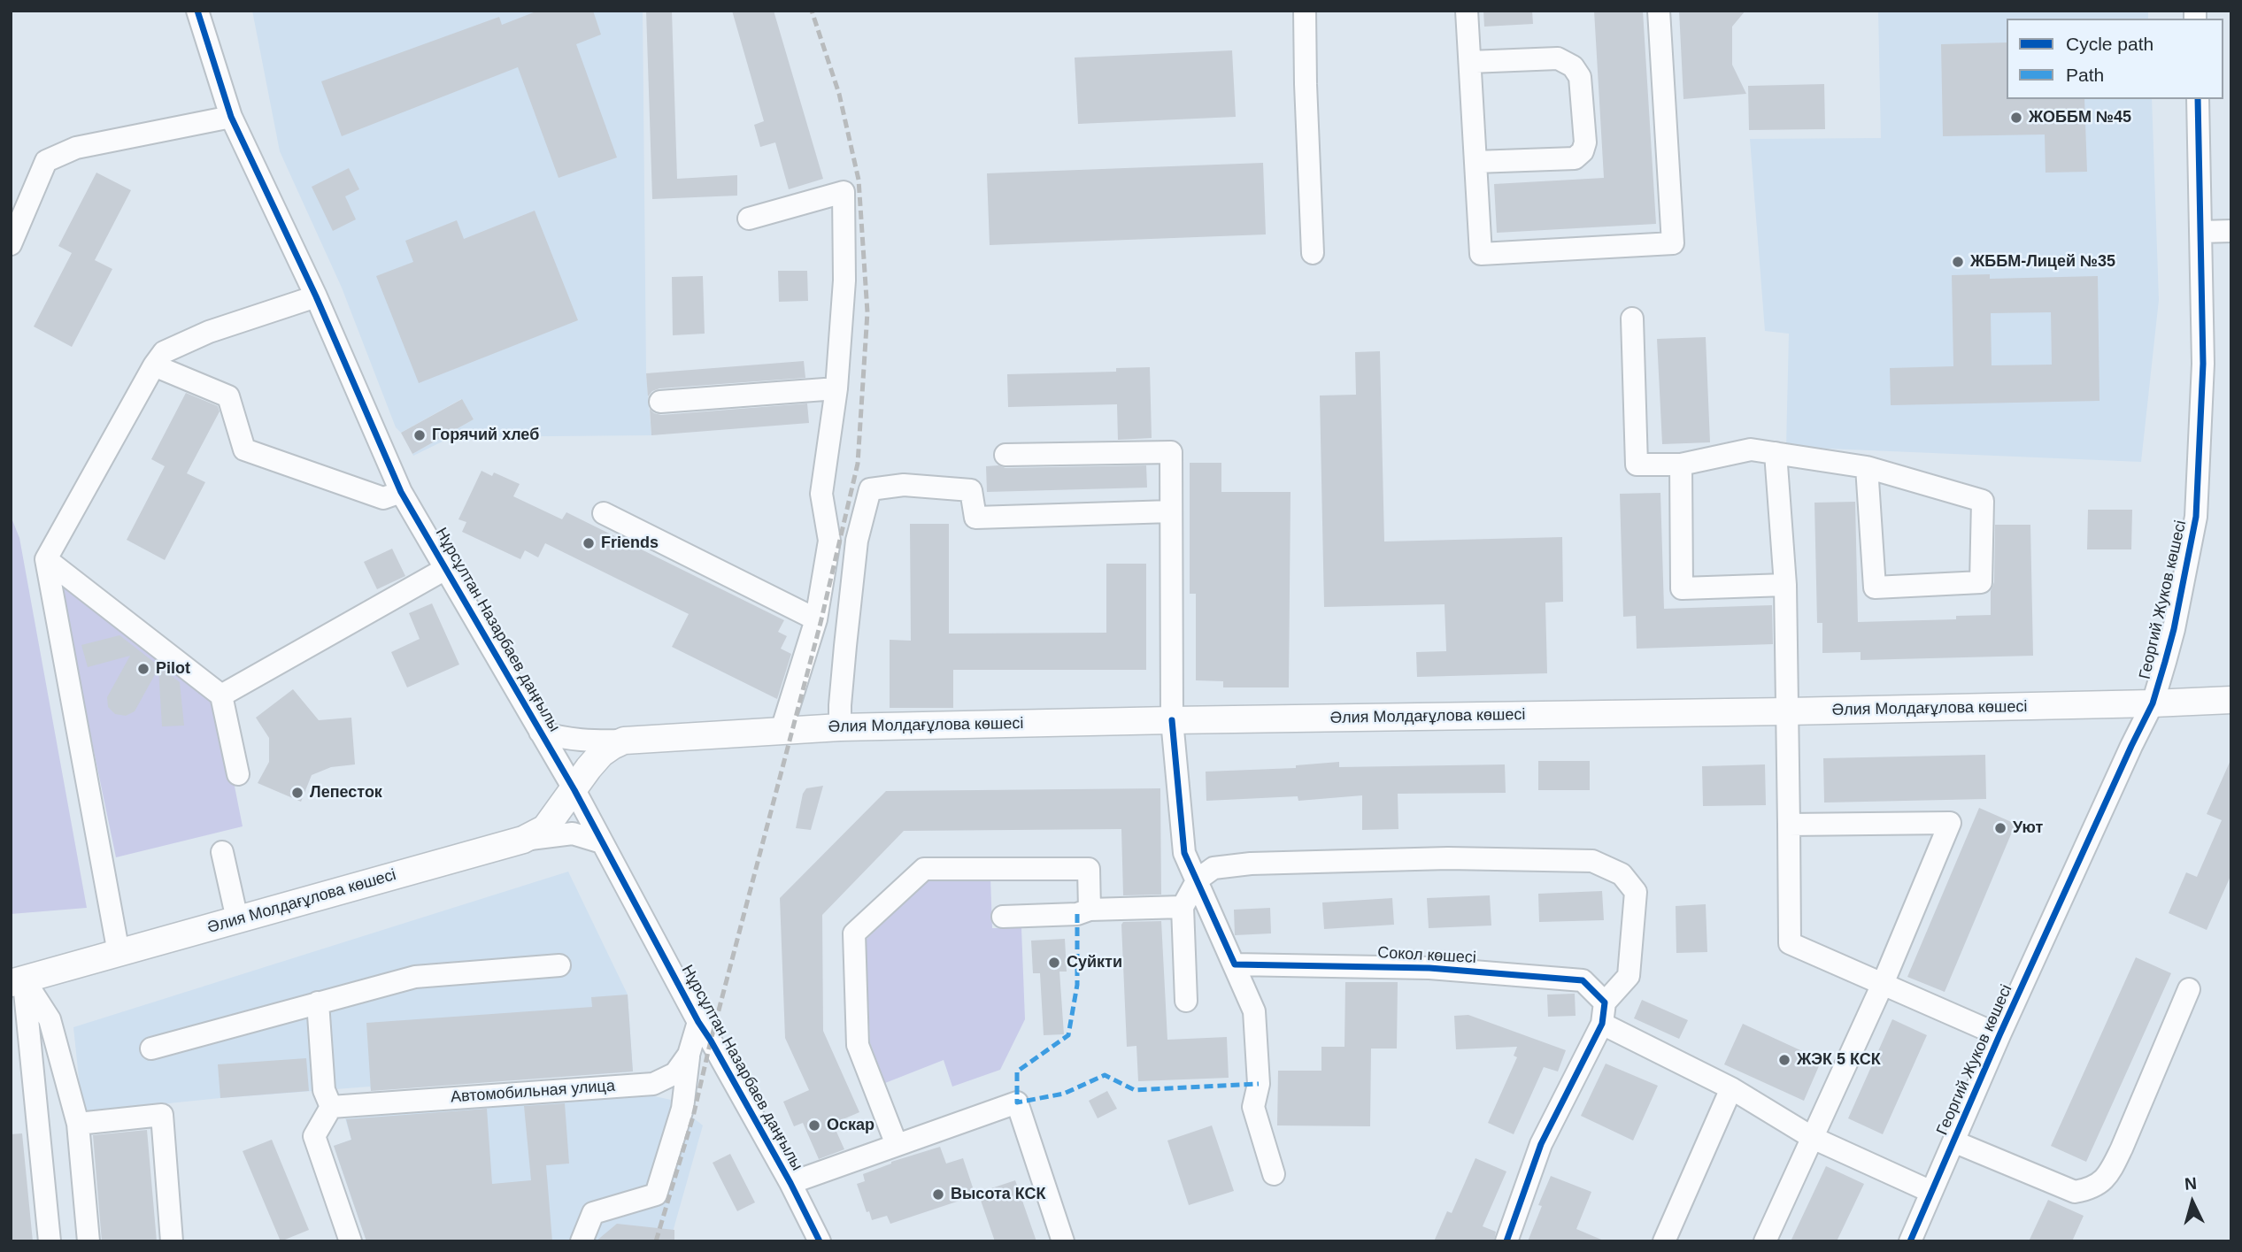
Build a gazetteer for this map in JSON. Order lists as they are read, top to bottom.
{
  "streets": {
    "main road": ["Әлия Молдағұлова көшесі"],
    "street": [
      "Георгий Жуков көшесі",
      "Нұрсұлтан Назарбаев даңғылы",
      "Сокол көшесі",
      "Автомобильная улица"
    ]
  },
  "crossings": [
    ["Георгий Жуков көшесі", "Әлия Молдағұлова көшесі"],
    ["Георгий Жуков көшесі", "Сокол көшесі"],
    ["Нұрсұлтан Назарбаев даңғылы", "Әлия Молдағұлова көшесі"],
    ["Нұрсұлтан Назарбаев даңғылы", "Автомобильная улица"]
  ],
  "places": [
    "ЖОББМ №45",
    "ЖББМ-Лицей №35",
    "Горячий хлеб",
    "Friends",
    "Pilot",
    "Лепесток",
    "Уют",
    "Суйкти",
    "ЖЭК 5 КСК",
    "Оскар",
    "Высота КСК"
  ],
  "legend": ["Cycle path", "Path"],
  "north": "top"
}
